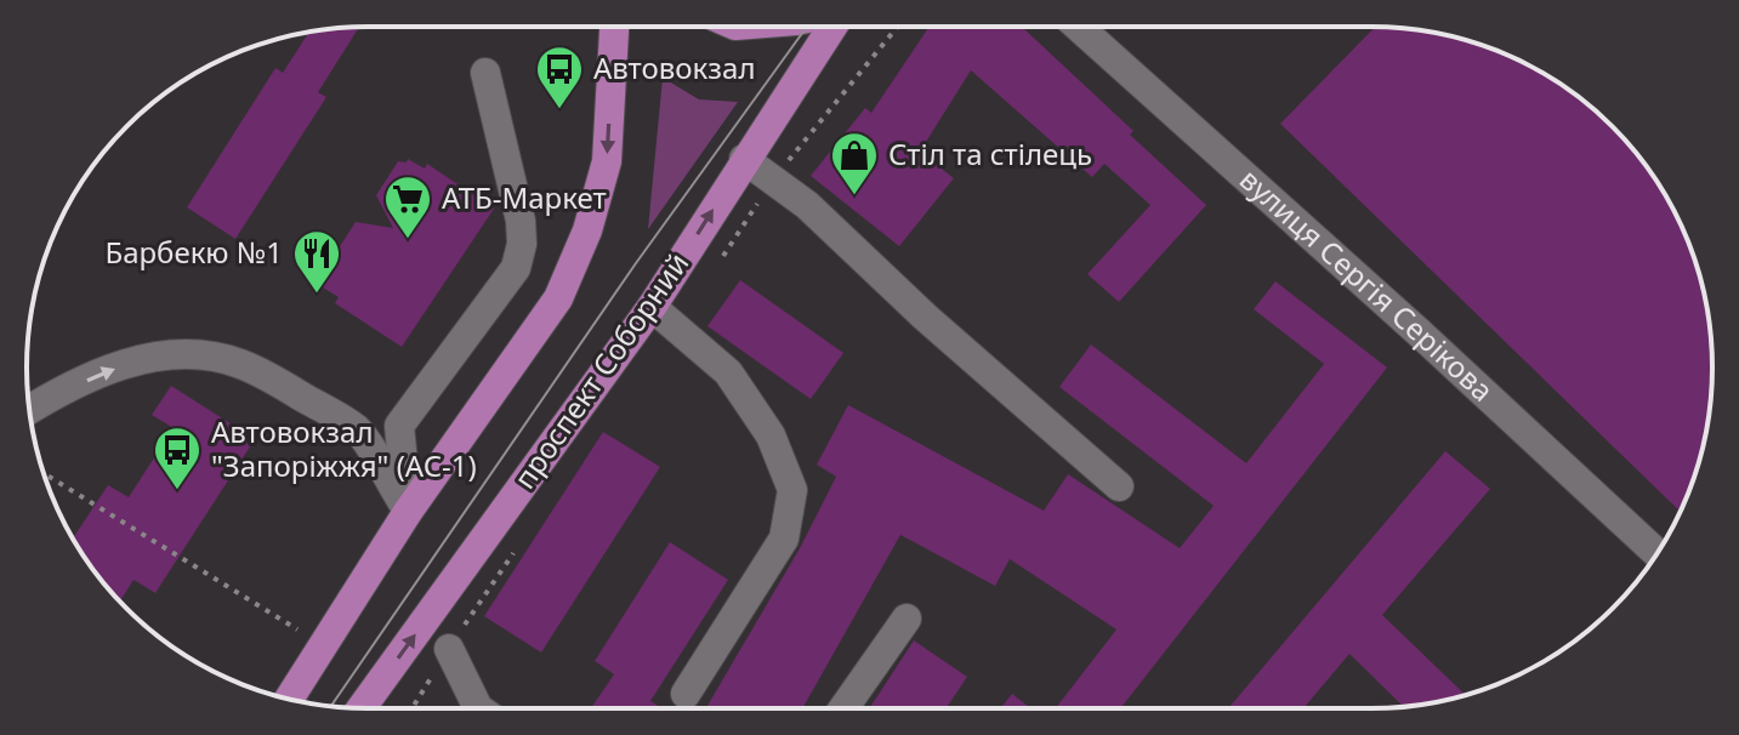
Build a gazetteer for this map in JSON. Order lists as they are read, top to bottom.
{
  "streets": {
    "main road": ["проспект Соборний"],
    "street": ["вулиця Сергія Серікова"]
  },
  "places": {
    "bus stop": ["Автовокзал", "Автовокзал \"Запоріжжя\" (АС-1)"],
    "shop": ["Стіл та стілець"],
    "supermarket": ["АТБ-Маркет"],
    "restaurant": ["Барбекю №1"]
  }
}
